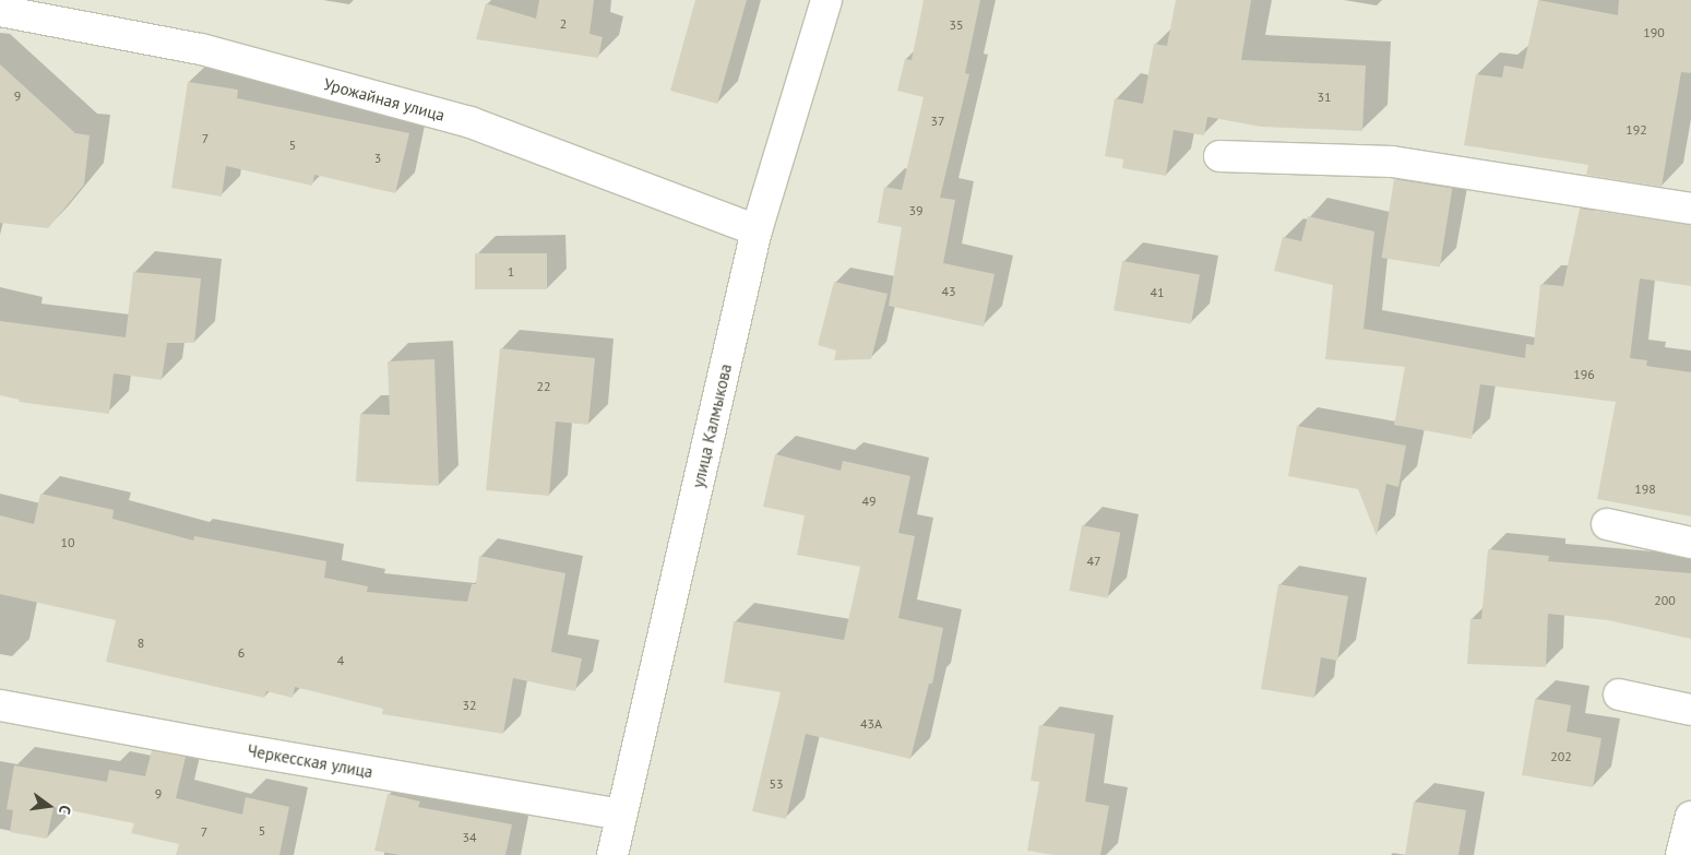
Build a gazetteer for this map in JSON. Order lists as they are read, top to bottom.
{
  "streets": {
    "street": ["Урожайная улица", "улица Калмыкова", "Черкесская улица"]
  },
  "crossings": [
    ["Урожайная улица", "улица Калмыкова"],
    ["улица Калмыкова", "Черкесская улица"]
  ],
  "house_numbers": [
    "2",
    "35",
    "190",
    "9",
    "31",
    "37",
    "192",
    "7",
    "5",
    "3",
    "39",
    "1",
    "43",
    "41",
    "196",
    "22",
    "198",
    "49",
    "10",
    "47",
    "200",
    "8",
    "6",
    "4",
    "32",
    "43А",
    "202",
    "53",
    "9",
    "5",
    "7",
    "34"
  ],
  "north": "right"
}
